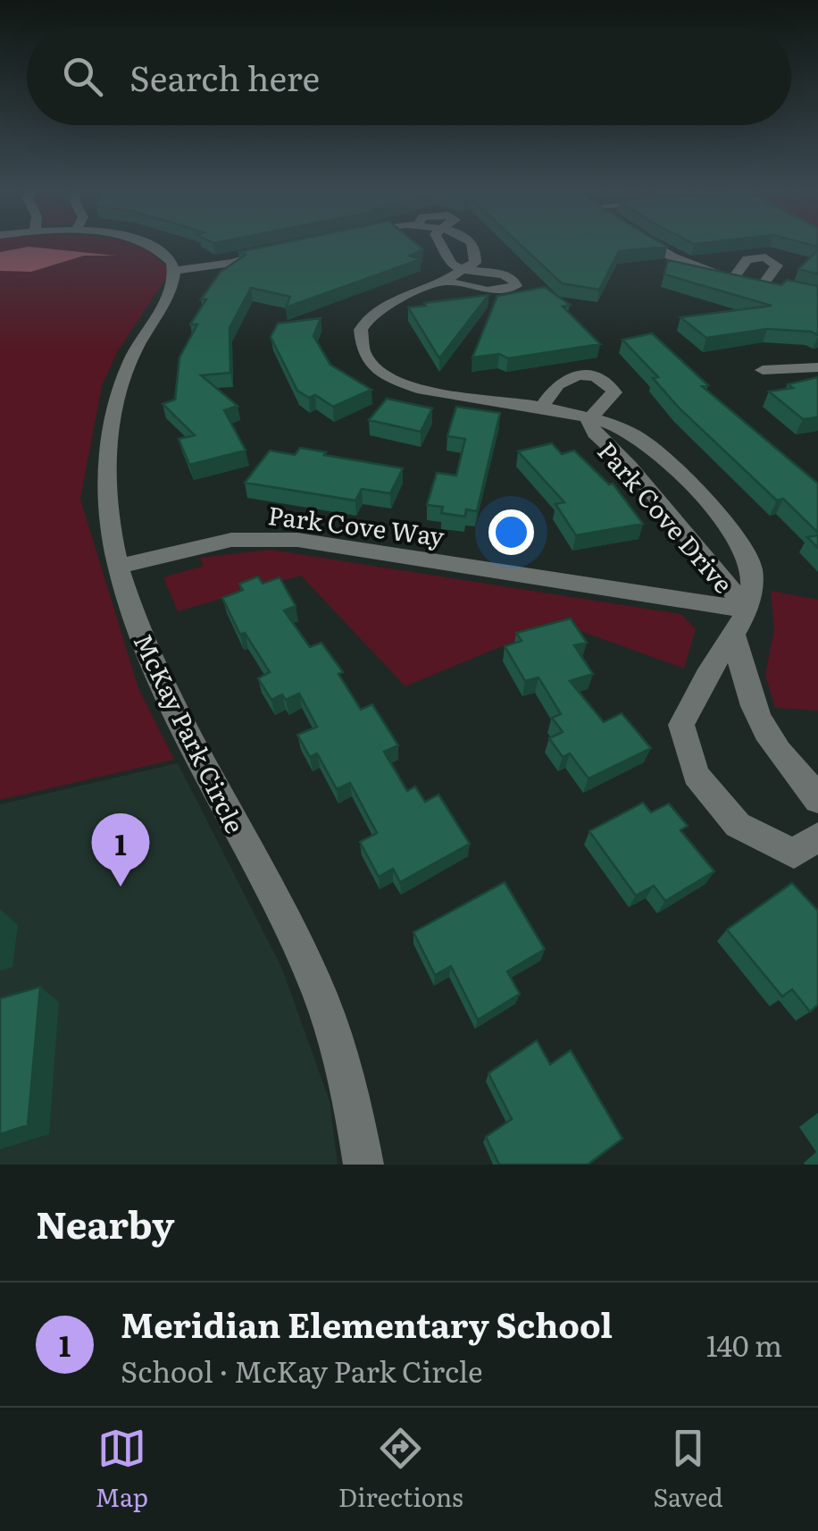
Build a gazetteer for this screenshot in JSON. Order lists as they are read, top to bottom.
{
  "streets": {
    "street": ["Park Cove Drive", "Park Cove Way", "McKay Park Circle"]
  },
  "crossings": [
    ["Park Cove Drive", "Park Cove Way"],
    ["Park Cove Way", "McKay Park Circle"]
  ],
  "page": {
    "search": "Search here",
    "pins": "1",
    "heading": "Nearby",
    "list": [
      {
        "mark": "1",
        "name": "Meridian Elementary School",
        "note": "School · McKay Park Circle",
        "value": "140 m"
      }
    ],
    "nav": ["Map", "Directions", "Saved"]
  }
}
